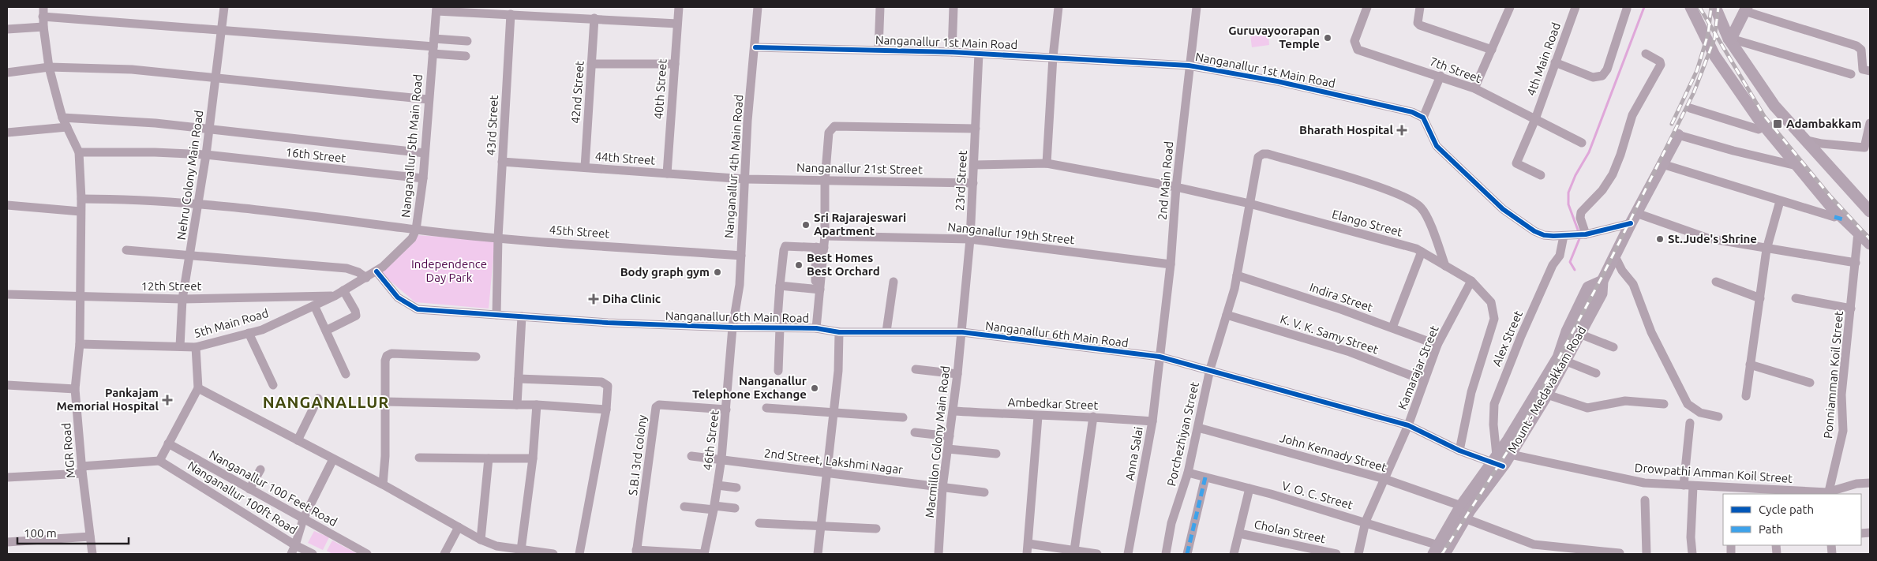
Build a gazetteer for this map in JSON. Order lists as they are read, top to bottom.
{
  "streets": {
    "main road": ["Mount - Medavakkam Road"],
    "street": [
      "Nanganallur 1st Main Road",
      "4th Main Road",
      "7th Street",
      "40th Street",
      "42nd Street",
      "43rd Street",
      "Nanganallur 5th Main Road",
      "16th Street",
      "44th Street",
      "Nanganallur 4th Main Road",
      "Nanganallur 21st Street",
      "Nehru Colony Main Road",
      "23rd Street",
      "2nd Main Road",
      "Elango Street",
      "45th Street",
      "Nanganallur 19th Street",
      "12th Street",
      "Indira Street",
      "Nanganallur 6th Main Road",
      "5th Main Road",
      "K. V. K. Samy Street",
      "Alex Street",
      "Kamarajar Street",
      "Ponniamman Koil Street",
      "Ambedkar Street",
      "Porchezhiyan Street",
      "46th Street",
      "Macmillon Colony Main Road",
      "MGR Road",
      "John Kennady Street",
      "Anna Salai",
      "S.B.I 3rd colony",
      "2nd Street, Lakshmi Nagar",
      "Drowpathi Amman Koil Street",
      "Nanganallur 100 Feet Road",
      "V. O. C. Street",
      "Nanganallur 100ft Road",
      "Cholan Street"
    ]
  },
  "crossings": [
    ["Nanganallur 1st Main Road", "Nanganallur 4th Main Road"],
    ["Nanganallur 1st Main Road", "23rd Street"],
    ["Nanganallur 1st Main Road", "2nd Main Road"],
    ["4th Main Road", "7th Street"],
    ["40th Street", "44th Street"],
    ["42nd Street", "44th Street"],
    ["43rd Street", "44th Street"],
    ["43rd Street", "45th Street"],
    ["43rd Street", "Nanganallur 6th Main Road"],
    ["Nanganallur 5th Main Road", "16th Street"],
    ["Nanganallur 5th Main Road", "45th Street"],
    ["Nanganallur 5th Main Road", "Nanganallur 6th Main Road"],
    ["Nanganallur 5th Main Road", "5th Main Road"],
    ["16th Street", "Nehru Colony Main Road"],
    ["16th Street", "MGR Road"],
    ["44th Street", "Nanganallur 4th Main Road"],
    ["44th Street", "Nanganallur 21st Street"],
    ["Nanganallur 4th Main Road", "Nanganallur 21st Street"],
    ["Nanganallur 4th Main Road", "45th Street"],
    ["Nanganallur 4th Main Road", "Nanganallur 6th Main Road"],
    ["Nanganallur 4th Main Road", "46th Street"],
    ["Nanganallur 21st Street", "23rd Street"],
    ["Nehru Colony Main Road", "45th Street"],
    ["Nehru Colony Main Road", "12th Street"],
    ["Nehru Colony Main Road", "5th Main Road"],
    ["23rd Street", "Elango Street"],
    ["23rd Street", "Nanganallur 19th Street"],
    ["23rd Street", "Nanganallur 6th Main Road"],
    ["23rd Street", "Macmillon Colony Main Road"],
    ["2nd Main Road", "Elango Street"],
    ["2nd Main Road", "Nanganallur 19th Street"],
    ["2nd Main Road", "Nanganallur 6th Main Road"],
    ["2nd Main Road", "Anna Salai"],
    ["Elango Street", "Nanganallur 6th Main Road"],
    ["Elango Street", "Kamarajar Street"],
    ["Elango Street", "Porchezhiyan Street"],
    ["45th Street", "MGR Road"],
    ["12th Street", "5th Main Road"],
    ["12th Street", "MGR Road"],
    ["Indira Street", "Kamarajar Street"],
    ["Indira Street", "Porchezhiyan Street"],
    ["Nanganallur 6th Main Road", "5th Main Road"],
    ["Nanganallur 6th Main Road", "Alex Street"],
    ["Nanganallur 6th Main Road", "Kamarajar Street"],
    ["Nanganallur 6th Main Road", "Mount - Medavakkam Road"],
    ["Nanganallur 6th Main Road", "Porchezhiyan Street"],
    ["Nanganallur 6th Main Road", "46th Street"],
    ["Nanganallur 6th Main Road", "Macmillon Colony Main Road"],
    ["Nanganallur 6th Main Road", "Anna Salai"],
    ["5th Main Road", "MGR Road"],
    ["K. V. K. Samy Street", "Kamarajar Street"],
    ["K. V. K. Samy Street", "Porchezhiyan Street"],
    ["Alex Street", "Mount - Medavakkam Road"],
    ["Kamarajar Street", "John Kennady Street"],
    ["Kamarajar Street", "V. O. C. Street"],
    ["Ponniamman Koil Street", "Drowpathi Amman Koil Street"],
    ["Mount - Medavakkam Road", "John Kennady Street"],
    ["Mount - Medavakkam Road", "Drowpathi Amman Koil Street"],
    ["Mount - Medavakkam Road", "V. O. C. Street"],
    ["Ambedkar Street", "Macmillon Colony Main Road"],
    ["Ambedkar Street", "Anna Salai"],
    ["Porchezhiyan Street", "John Kennady Street"],
    ["Porchezhiyan Street", "V. O. C. Street"],
    ["46th Street", "S.B.I 3rd colony"],
    ["46th Street", "2nd Street, Lakshmi Nagar"],
    ["Macmillon Colony Main Road", "2nd Street, Lakshmi Nagar"]
  ],
  "districts": ["NANGANALLUR"],
  "parks": ["Independence Day Park"],
  "places": {
    "other": [
      "Guruvayoorapan Temple",
      "Sri Rajarajeswari Apartment",
      "St.Jude's Shrine",
      "Best Homes Best Orchard",
      "Body graph gym",
      "Nanganallur Telephone Exchange"
    ],
    "transit": ["Adambakkam"],
    "health": ["Bharath Hospital", "Diha Clinic", "Pankajam Memorial Hospital"]
  },
  "legend": ["Cycle path", "Path"],
  "scale_bar": "100 m"
}
